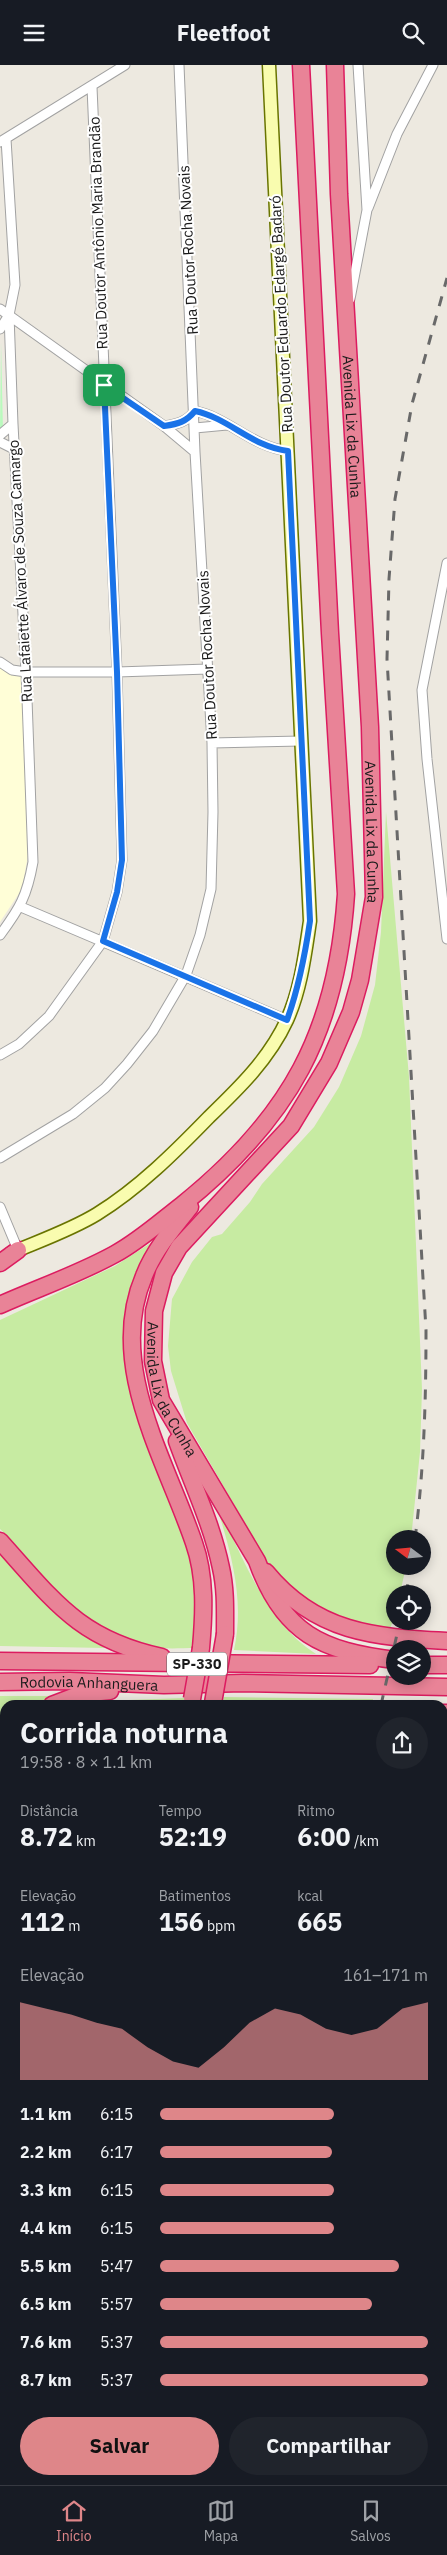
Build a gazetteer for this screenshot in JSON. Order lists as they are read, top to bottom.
{
  "streets": {
    "highway": ["Avenida Lix da Cunha", "SP-330", "Rodovia Anhanguera"],
    "street": [
      "Rua Doutor Antônio Maria Brandão",
      "Rua Doutor Rocha Novais",
      "Rua Doutor Eduardo Edargé Badaró",
      "Rua Lafaiette Álvaro de Souza Camargo"
    ]
  },
  "north": "left",
  "page": {
    "header": "Fleetfoot",
    "heading": ["Corrida noturna", "19:58 · 8 × 1.1 km"],
    "stats": [
      ["Distância", "8.72 km"],
      ["Tempo", "52:19"],
      ["Ritmo", "6:00 /km"],
      ["Elevação", "112 m"],
      ["Batimentos", "156 bpm"],
      ["kcal", "665"]
    ],
    "chart": ["Elevação", "161–171 m"],
    "list": [
      {
        "name": "1.1 km",
        "note": "6:15"
      },
      {
        "name": "2.2 km",
        "note": "6:17"
      },
      {
        "name": "3.3 km",
        "note": "6:15"
      },
      {
        "name": "4.4 km",
        "note": "6:15"
      },
      {
        "name": "5.5 km",
        "note": "5:47"
      },
      {
        "name": "6.5 km",
        "note": "5:57"
      },
      {
        "name": "7.6 km",
        "note": "5:37"
      },
      {
        "name": "8.7 km",
        "note": "5:37"
      }
    ],
    "buttons": ["Salvar", "Compartilhar"],
    "tabs": ["Início", "Mapa", "Salvos"]
  }
}
